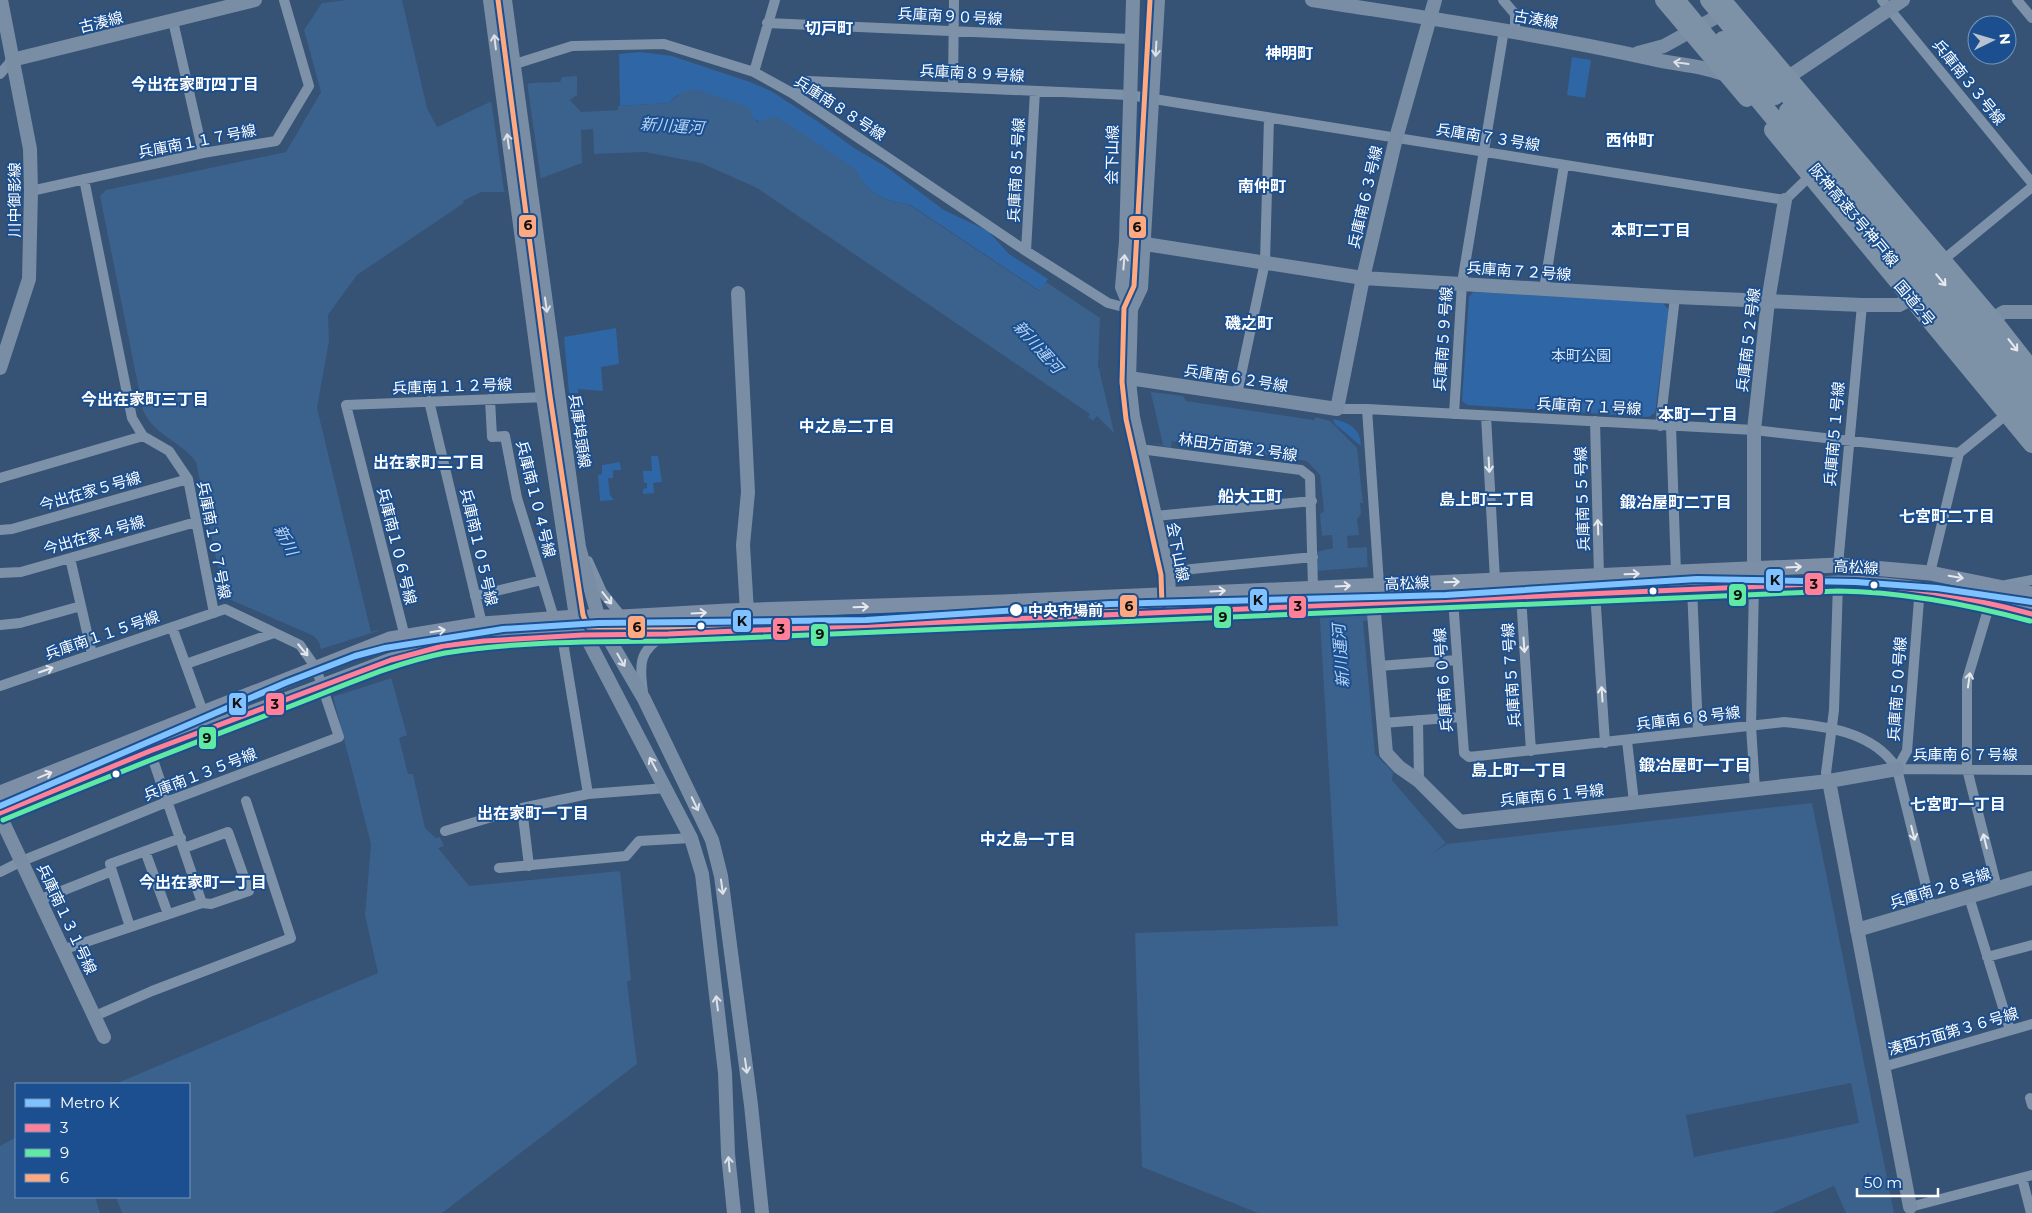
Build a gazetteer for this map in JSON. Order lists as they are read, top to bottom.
{
  "streets": {
    "highway": ["阪神高速3号神戸線", "国道2号"],
    "main road": ["高松線"],
    "street": [
      "兵庫南９０号線",
      "古湊線",
      "兵庫南８９号線",
      "兵庫南３３号線",
      "兵庫南８８号線",
      "兵庫南７３号線",
      "兵庫南１１７号線",
      "会下山線",
      "兵庫南８５号線",
      "兵庫南６３号線",
      "川中御影線",
      "兵庫南７２号線",
      "兵庫南５９号線",
      "兵庫南５２号線",
      "兵庫南６２号線",
      "兵庫南１１２号線",
      "兵庫南７１号線",
      "兵庫埠頭線",
      "兵庫南５１号線",
      "林田方面第２号線",
      "今出在家５号線",
      "兵庫南１０４号線",
      "兵庫南５５号線",
      "今出在家４号線",
      "兵庫南１０７号線",
      "兵庫南１０６号線",
      "兵庫南１０５号線",
      "兵庫南１１５号線",
      "兵庫南５７号線",
      "兵庫南６０号線",
      "兵庫南５０号線",
      "兵庫南６８号線",
      "兵庫南６７号線",
      "兵庫南１３５号線",
      "兵庫南６１号線",
      "兵庫南２８号線",
      "兵庫南１３１号線",
      "湊西方面第３６号線"
    ]
  },
  "crossings": [
    ["兵庫南９０号線", "会下山線"],
    ["古湊線", "兵庫南６３号線"],
    ["古湊線", "川中御影線"],
    ["古湊線", "国道2号"],
    ["古湊線", "兵庫南５９号線"],
    ["兵庫南８９号線", "兵庫南８８号線"],
    ["兵庫南８９号線", "兵庫南７３号線"],
    ["兵庫南８９号線", "会下山線"],
    ["兵庫南８９号線", "兵庫南８５号線"],
    ["兵庫南８８号線", "会下山線"],
    ["兵庫南８８号線", "兵庫南８５号線"],
    ["兵庫南８８号線", "兵庫埠頭線"],
    ["兵庫南７３号線", "会下山線"],
    ["兵庫南７３号線", "兵庫南６３号線"],
    ["兵庫南７３号線", "兵庫南５９号線"],
    ["兵庫南７３号線", "兵庫南５２号線"],
    ["兵庫南１１７号線", "川中御影線"],
    ["会下山線", "兵庫南７２号線"],
    ["会下山線", "兵庫南６２号線"],
    ["会下山線", "林田方面第２号線"],
    ["会下山線", "高松線"],
    ["兵庫南６３号線", "兵庫南７２号線"],
    ["兵庫南６３号線", "兵庫南６２号線"],
    ["兵庫南７２号線", "国道2号"],
    ["兵庫南７２号線", "兵庫南５９号線"],
    ["兵庫南７２号線", "兵庫南５２号線"],
    ["兵庫南７２号線", "兵庫南５１号線"],
    ["兵庫南５９号線", "兵庫南７１号線"],
    ["兵庫南５２号線", "兵庫南７１号線"],
    ["兵庫南５２号線", "高松線"],
    ["兵庫南５２号線", "兵庫南６８号線"],
    ["兵庫南５２号線", "兵庫南６１号線"],
    ["兵庫南６２号線", "兵庫南７１号線"],
    ["兵庫南１１２号線", "兵庫埠頭線"],
    ["兵庫南１１２号線", "兵庫南１０４号線"],
    ["兵庫南１１２号線", "兵庫南１０６号線"],
    ["兵庫南１１２号線", "兵庫南１０５号線"],
    ["兵庫南７１号線", "兵庫南５１号線"],
    ["兵庫南７１号線", "兵庫南５５号線"],
    ["兵庫埠頭線", "高松線"],
    ["兵庫南５１号線", "高松線"],
    ["林田方面第２号線", "高松線"],
    ["今出在家５号線", "兵庫南１０７号線"],
    ["兵庫南１０４号線", "高松線"],
    ["兵庫南５５号線", "高松線"],
    ["今出在家４号線", "兵庫南１０７号線"],
    ["兵庫南１０７号線", "高松線"],
    ["兵庫南１０７号線", "兵庫南１１５号線"],
    ["兵庫南１０７号線", "兵庫南１３５号線"],
    ["兵庫南１０６号線", "高松線"],
    ["兵庫南１０５号線", "高松線"],
    ["高松線", "兵庫南５７号線"],
    ["高松線", "兵庫南６０号線"],
    ["高松線", "兵庫南５０号線"],
    ["高松線", "兵庫南１３５号線"],
    ["高松線", "兵庫南６１号線"],
    ["高松線", "兵庫南１３１号線"],
    ["兵庫南５７号線", "兵庫南６８号線"],
    ["兵庫南６０号線", "兵庫南６８号線"],
    ["兵庫南５０号線", "兵庫南６８号線"],
    ["兵庫南５０号線", "兵庫南６７号線"],
    ["兵庫南５０号線", "兵庫南６１号線"],
    ["兵庫南６８号線", "兵庫南６７号線"],
    ["兵庫南６８号線", "兵庫南６１号線"],
    ["兵庫南６７号線", "兵庫南６１号線"],
    ["兵庫南１３５号線", "兵庫南１３１号線"]
  ],
  "districts": [
    "切戸町",
    "神明町",
    "今出在家町四丁目",
    "西仲町",
    "南仲町",
    "本町二丁目",
    "磯之町",
    "今出在家町三丁目",
    "本町一丁目",
    "中之島二丁目",
    "出在家町二丁目",
    "船大工町",
    "島上町二丁目",
    "鍛冶屋町二丁目",
    "七宮町二丁目",
    "鍛冶屋町一丁目",
    "島上町一丁目",
    "七宮町一丁目",
    "出在家町一丁目",
    "中之島一丁目",
    "今出在家町一丁目"
  ],
  "water": ["新川運河", "新川"],
  "parks": ["本町公園"],
  "places": ["中央市場前"],
  "lines": [
    "transit line 6",
    "metro line K",
    "transit line 3",
    "transit line 9"
  ],
  "legend": [
    "Metro K",
    "3",
    "9",
    "6"
  ],
  "scale_bar": "50 m",
  "north": "right"
}
